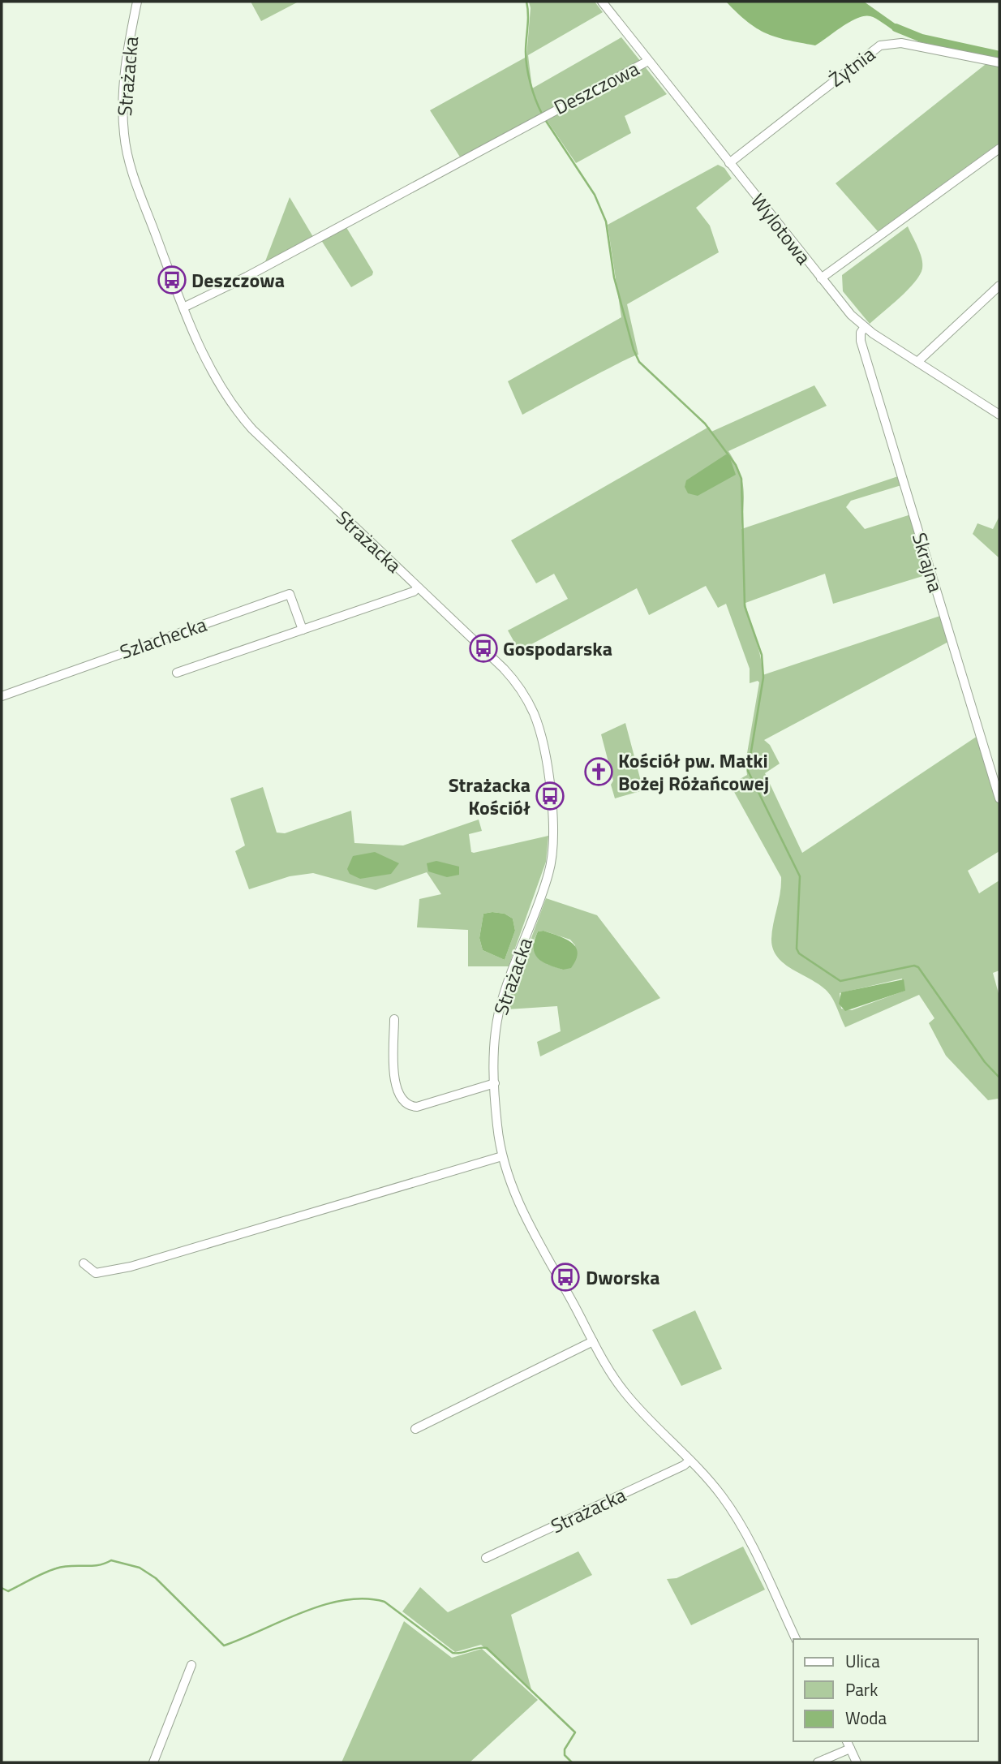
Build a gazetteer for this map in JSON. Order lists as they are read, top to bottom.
{
  "streets": {
    "street": [
      "Żytnia",
      "Strażacka",
      "Deszczowa",
      "Wylotowa",
      "Skrajna",
      "Szlachecka"
    ]
  },
  "crossings": [
    ["Żytnia", "Wylotowa"],
    ["Strażacka", "Deszczowa"],
    ["Deszczowa", "Wylotowa"],
    ["Wylotowa", "Skrajna"]
  ],
  "places": {
    "bus stop": [
      "Deszczowa",
      "Gospodarska",
      "Strażacka Kościół",
      "Dworska"
    ],
    "church": ["Kościół pw. Matki Bożej Różańcowej"]
  },
  "legend": ["Ulica", "Park", "Woda"]
}
